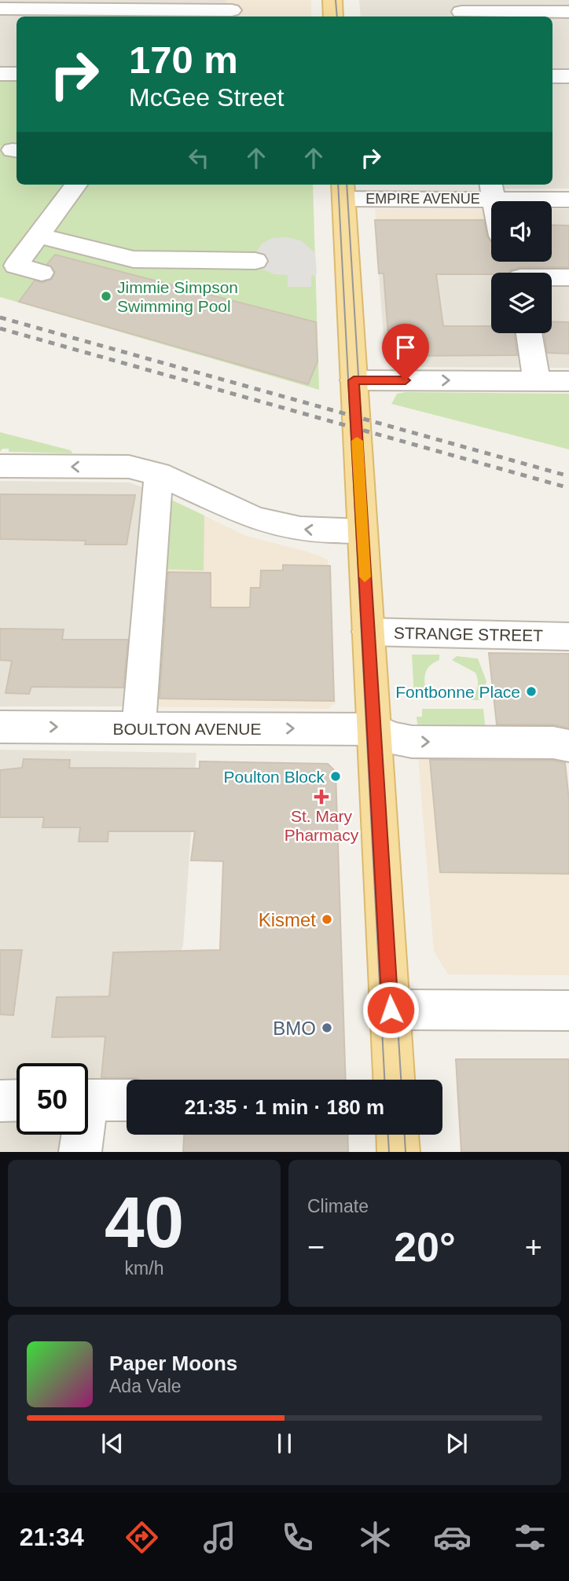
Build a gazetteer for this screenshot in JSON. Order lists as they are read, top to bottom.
{
  "streets": {
    "street": ["EMPIRE AVENUE", "STRANGE STREET", "BOULTON AVENUE"]
  },
  "places": {
    "other": [
      "Jimmie Simpson Swimming Pool",
      "Fontbonne Place",
      "Poulton Block",
      "Kismet",
      "BMO"
    ],
    "health": ["St. Mary Pharmacy"]
  },
  "page": {
    "turn": ["170 m", "McGee Street"],
    "limit": "50",
    "trip": "21:35 · 1 min · 180 m",
    "tile": [
      ["40", "km/h"],
      "Climate"
    ],
    "heat": ["−", "20°", "+"],
    "song": ["Paper Moons", "Ada Vale"],
    "tabs": "21:34"
  }
}
